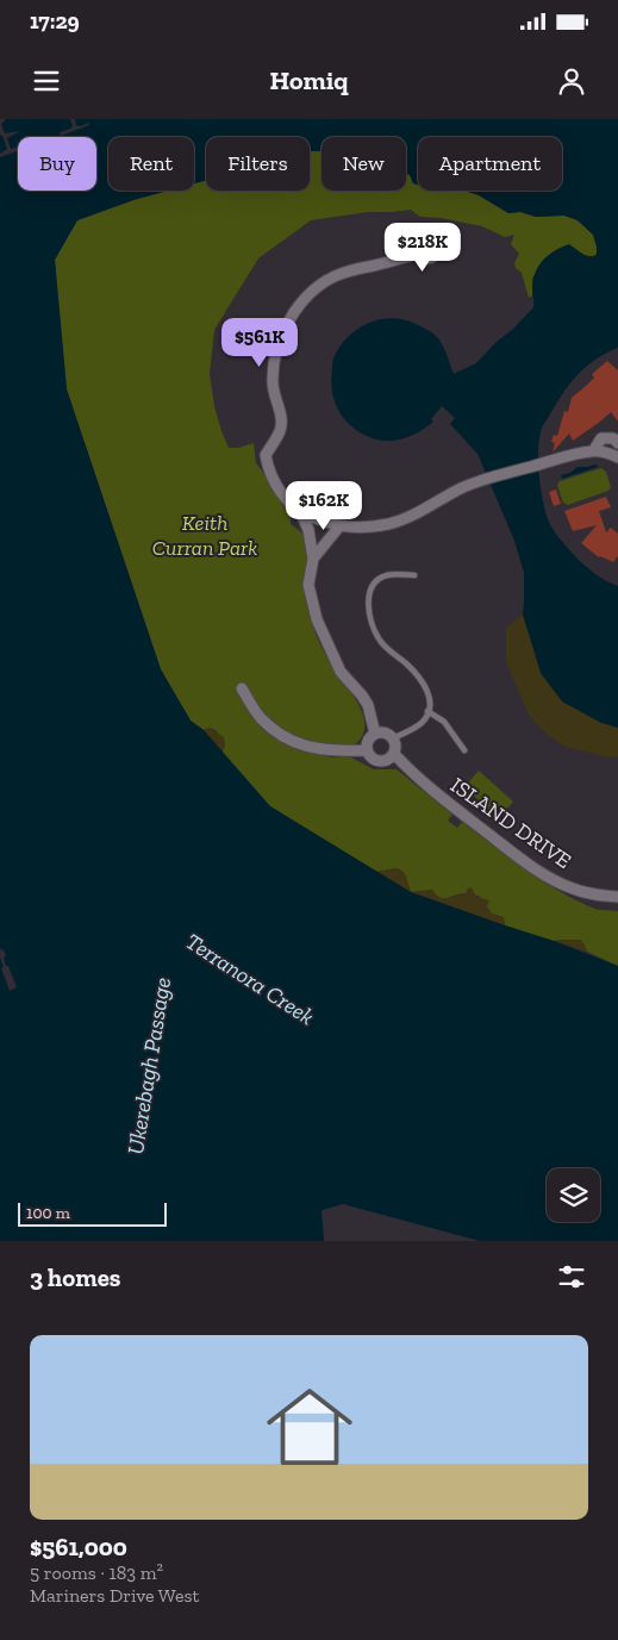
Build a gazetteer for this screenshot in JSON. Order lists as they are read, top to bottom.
{
  "streets": {
    "street": ["ISLAND DRIVE"]
  },
  "water": ["Terranora Creek", "Ukerebagh Passage"],
  "parks": ["Keith Curran Park"],
  "scale_bar": "100 m",
  "page": {
    "status": "17:29",
    "header": "Homiq",
    "chip": [
      "Buy",
      "Rent",
      "Filters",
      "New",
      "Apartment"
    ],
    "price": ["$218K", "$561K", "$162K"],
    "scale": "100 m",
    "heading": "3 homes",
    "list": [
      {
        "name": "$561,000",
        "note": "5 rooms · 183 m² · Mariners Drive West"
      }
    ]
  }
}
